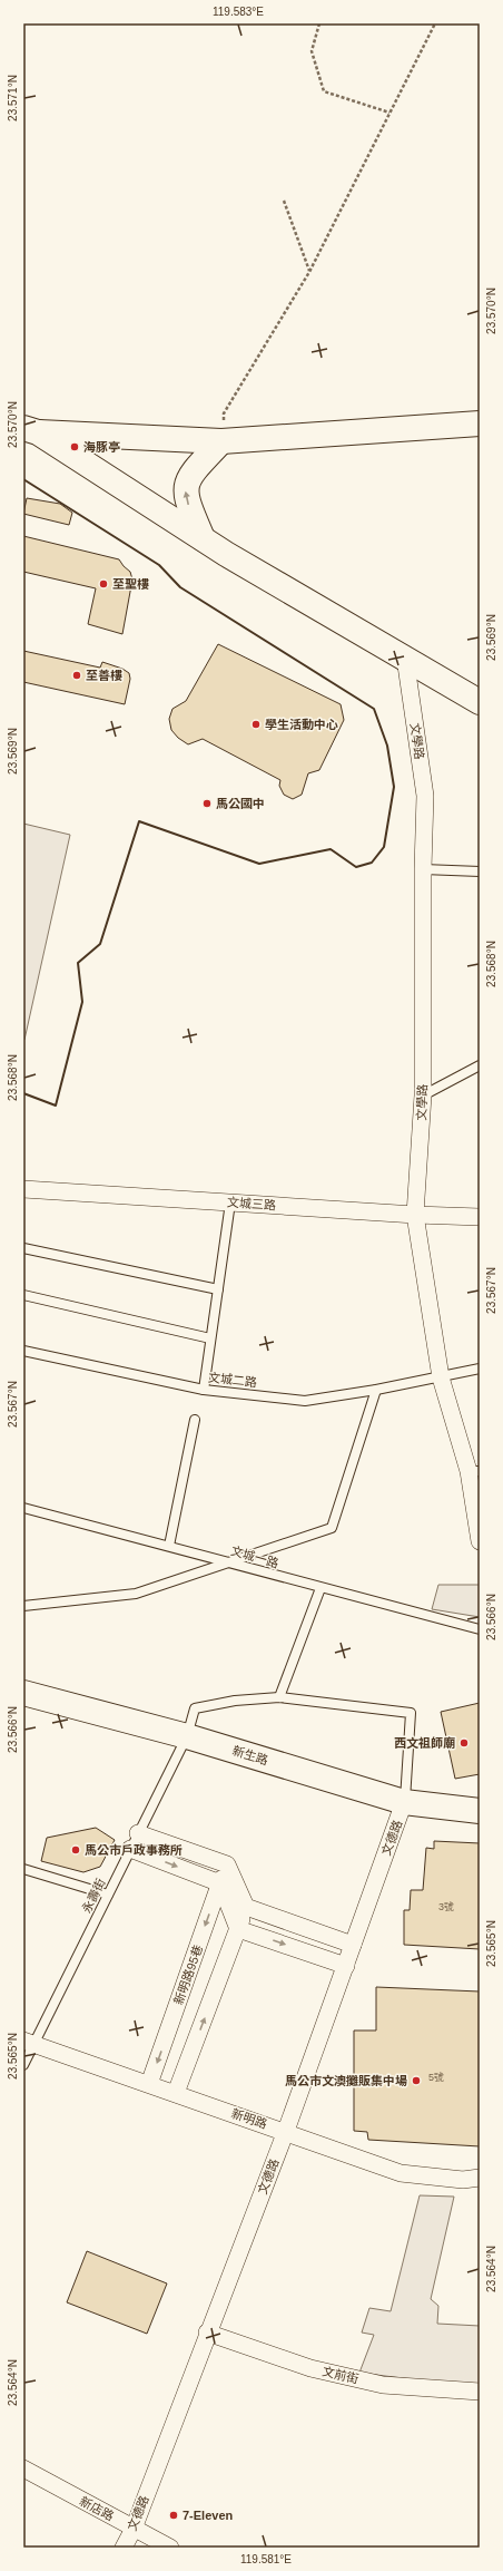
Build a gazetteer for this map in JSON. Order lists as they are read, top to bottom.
{
  "streets": {
    "main road": ["新生路"],
    "street": [
      "文學路",
      "文城三路",
      "文德路",
      "新明路95巷",
      "新明路",
      "文前街",
      "新店路"
    ],
    "lane": ["文城二路", "文城一路", "永壽街"]
  },
  "crossings": [
    ["文學路", "文城三路"],
    ["文學路", "文城二路"],
    ["新生路", "文德路"],
    ["新生路", "永壽街"],
    ["文德路", "新明路"],
    ["文德路", "文前街"],
    ["文德路", "新店路"],
    ["永壽街", "新明路"],
    ["新明路95巷", "新明路"]
  ],
  "places": [
    "海豚亭",
    "至聖樓",
    "至善樓",
    "學生活動中心",
    "馬公國中",
    "西文祖師廟",
    "馬公市戶政事務所",
    "馬公市文澳攤販集中場",
    "7-Eleven"
  ],
  "house_numbers": ["3號", "5號"],
  "coordinates": [
    "119.583°E",
    "23.571°N",
    "23.570°N",
    "23.569°N",
    "23.568°N",
    "23.567°N",
    "23.566°N",
    "23.565°N",
    "23.564°N",
    "119.581°E"
  ]
}
